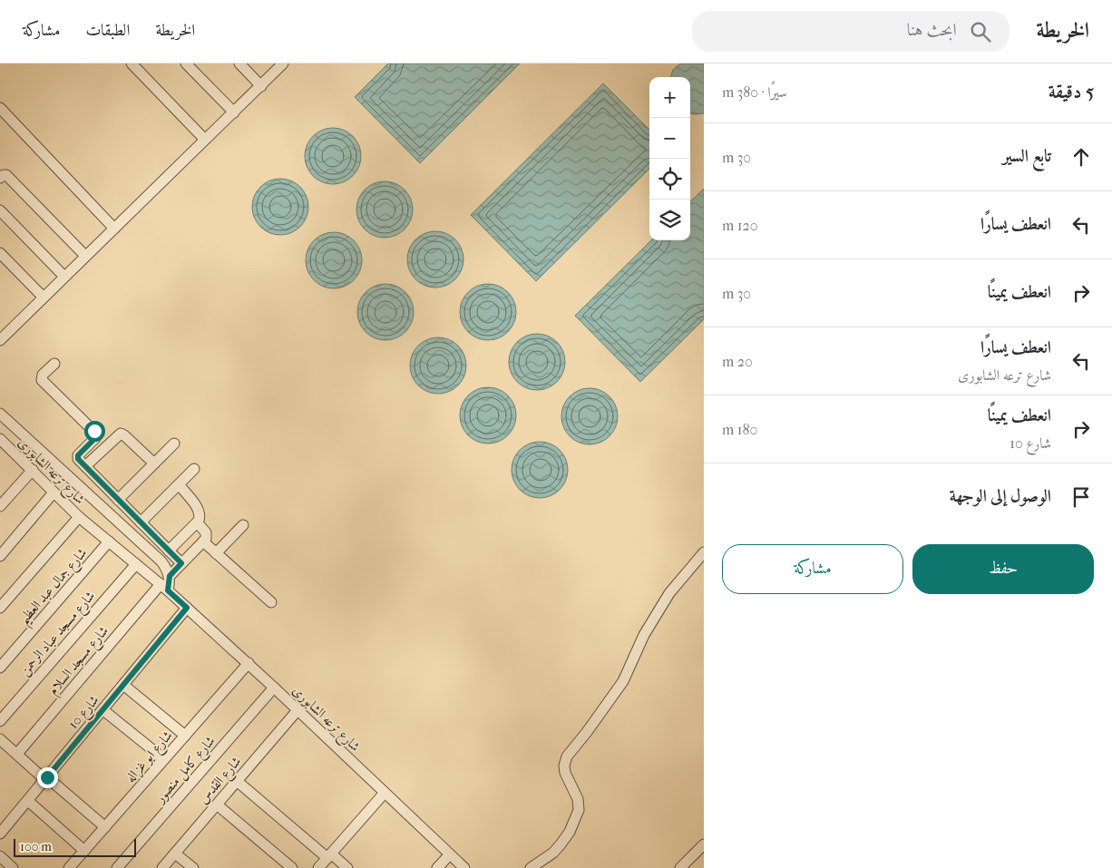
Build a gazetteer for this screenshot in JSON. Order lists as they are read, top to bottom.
{
  "streets": {
    "street": [
      "شارع ترعه الشابورى",
      "شارع جمال عبد العظيم",
      "شارع مسجد عباد الرحمن",
      "شارع مسجد السلام",
      "شارع 10",
      "شارع ابو غزاله",
      "شارع كامل منصور",
      "شارع القدس"
    ]
  },
  "crossings": [
    ["شارع ترعه الشابورى", "شارع جمال عبد العظيم"],
    ["شارع ترعه الشابورى", "شارع مسجد عباد الرحمن"],
    ["شارع ترعه الشابورى", "شارع مسجد السلام"],
    ["شارع ترعه الشابورى", "شارع 10"],
    ["شارع ترعه الشابورى", "شارع ابو غزاله"],
    ["شارع ترعه الشابورى", "شارع كامل منصور"],
    ["شارع ترعه الشابورى", "شارع القدس"]
  ],
  "scale_bar": "100 m",
  "page": {
    "header": "الخريطة",
    "search": "ابحث هنا",
    "nav": ["الخريطة", "الطبقات", "مشاركة"],
    "heading": ["5 دقيقة", "سيرًا · 380 m"],
    "map_buttons": ["+", "−"],
    "list": [
      ["تابع السير", "30 m"],
      ["انعطف يسارًا", "120 m"],
      ["انعطف يمينًا", "30 m"],
      ["انعطف يسارًا", "شارع ترعه الشابورى", "20 m"],
      ["انعطف يمينًا", "شارع 10", "180 m"],
      "الوصول إلى الوجهة"
    ],
    "buttons": ["حفظ", "مشاركة"],
    "scale": "100 m"
  }
}
